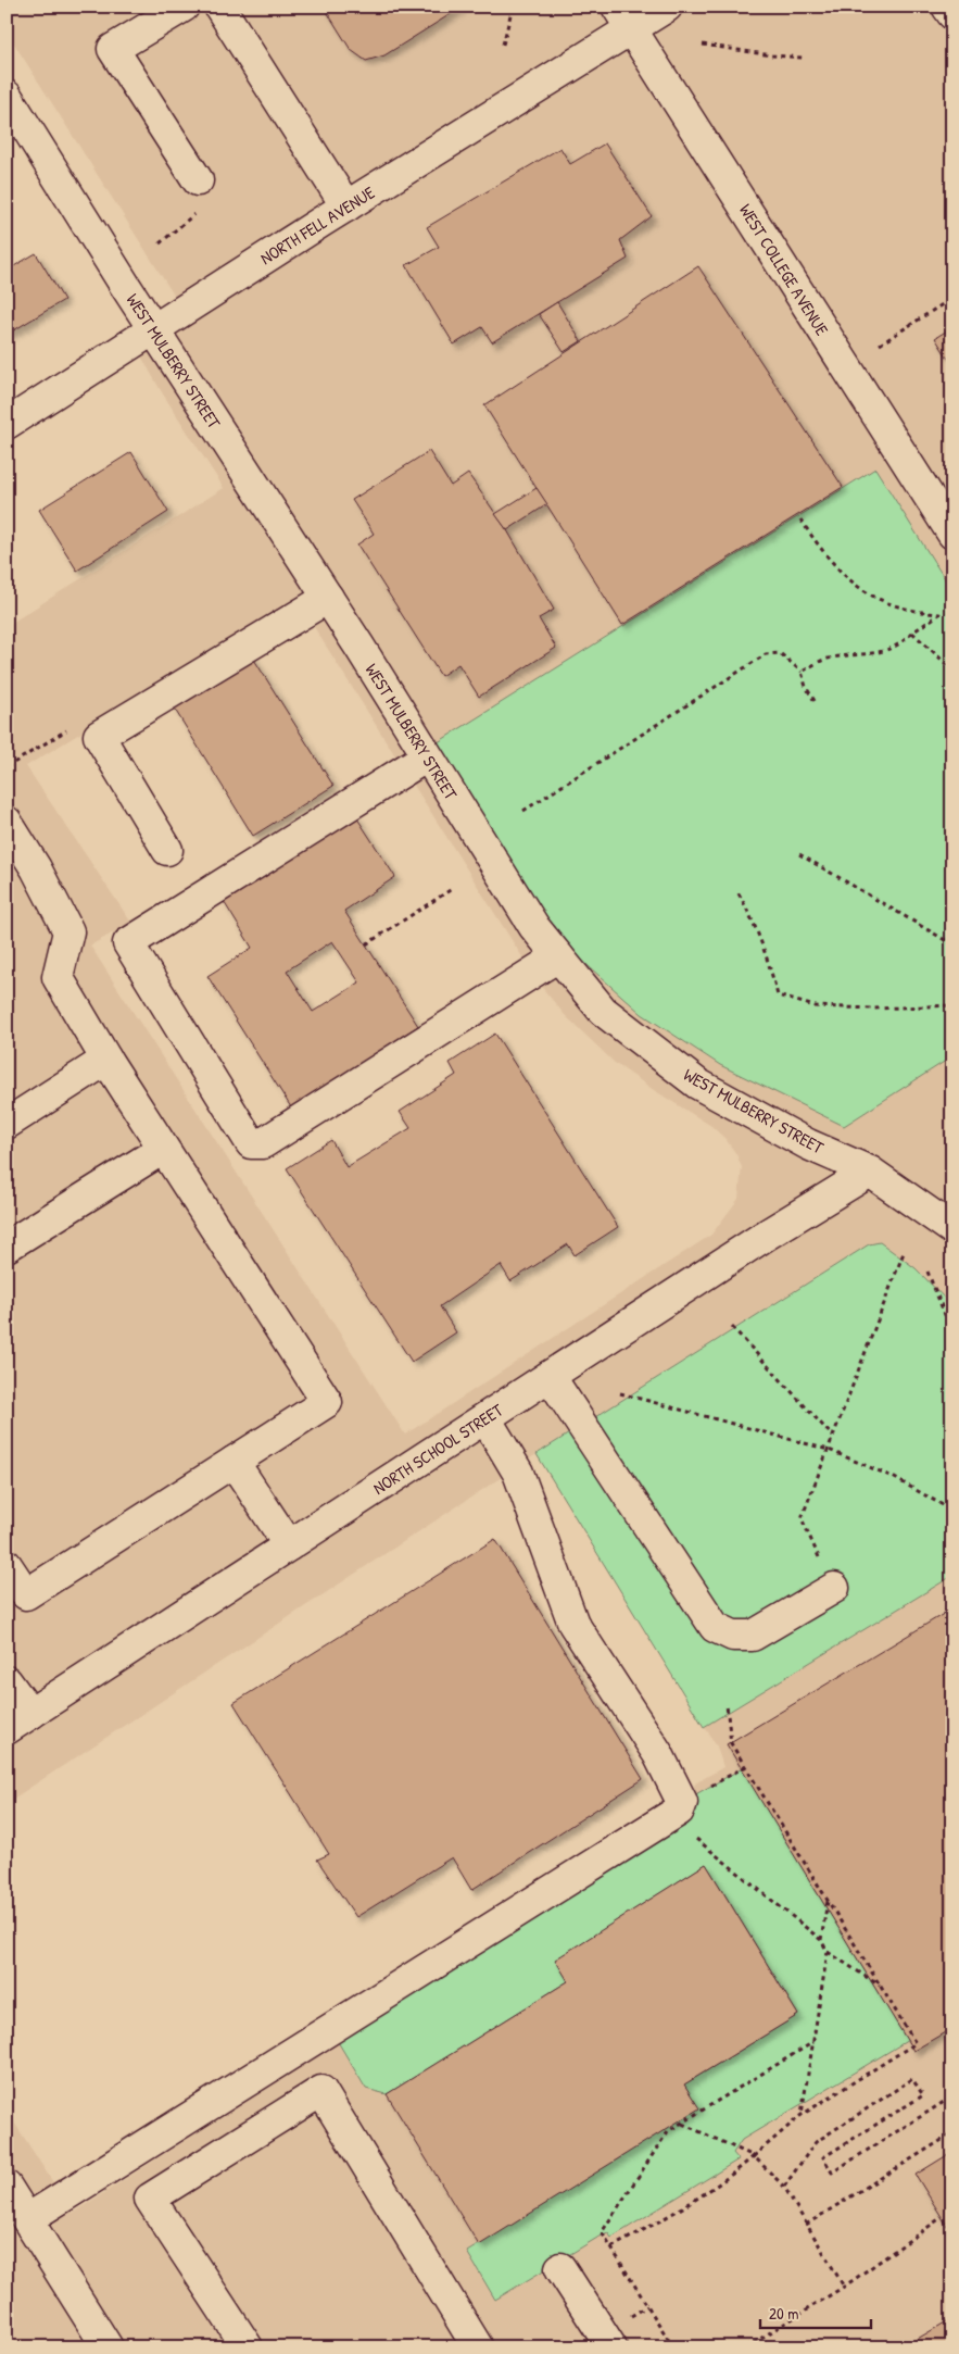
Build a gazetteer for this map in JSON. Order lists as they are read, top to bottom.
{
  "streets": {
    "main road": [
      "NORTH FELL AVENUE",
      "WEST COLLEGE AVENUE",
      "WEST MULBERRY STREET",
      "NORTH SCHOOL STREET"
    ]
  },
  "crossings": [
    ["NORTH FELL AVENUE", "WEST COLLEGE AVENUE"],
    ["NORTH FELL AVENUE", "WEST MULBERRY STREET"],
    ["WEST MULBERRY STREET", "NORTH SCHOOL STREET"]
  ],
  "scale_bar": "20 m"
}
